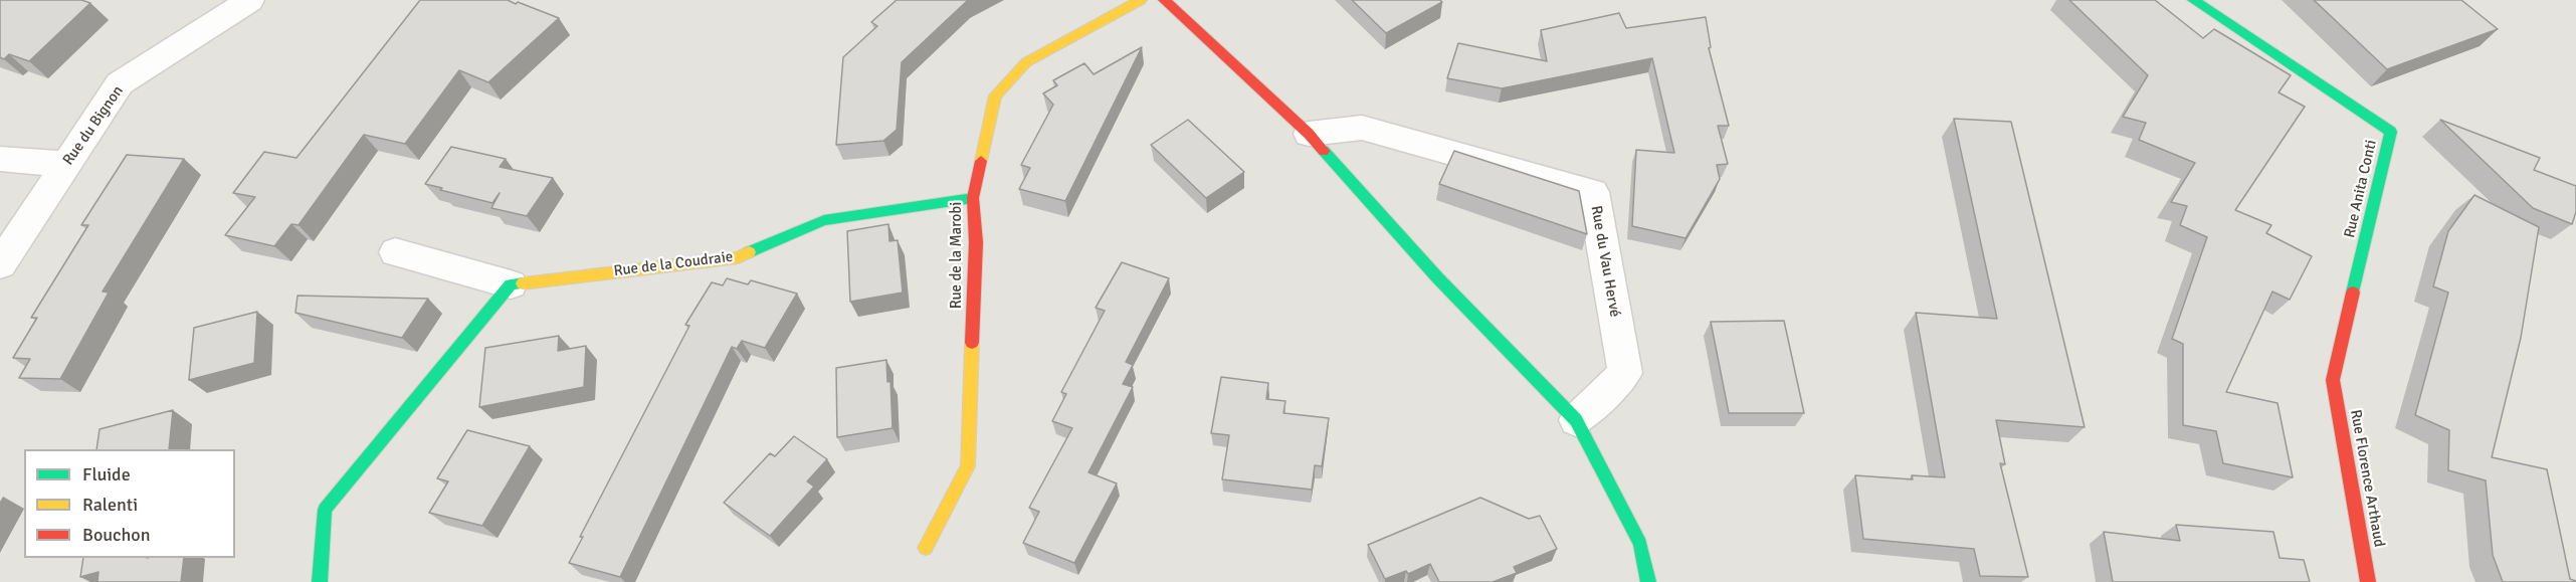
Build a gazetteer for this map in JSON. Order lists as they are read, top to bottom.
{
  "streets": {
    "street": [
      "Rue du Bignon",
      "Rue Anita Conti",
      "Rue de la Marobi",
      "Rue du Vau Hervé",
      "Rue de la Coudraie",
      "Rue Florence Arthaud"
    ]
  },
  "crossings": [
    ["Rue Anita Conti", "Rue Florence Arthaud"],
    ["Rue de la Marobi", "Rue de la Coudraie"]
  ],
  "legend": ["Fluide", "Ralenti", "Bouchon"]
}
